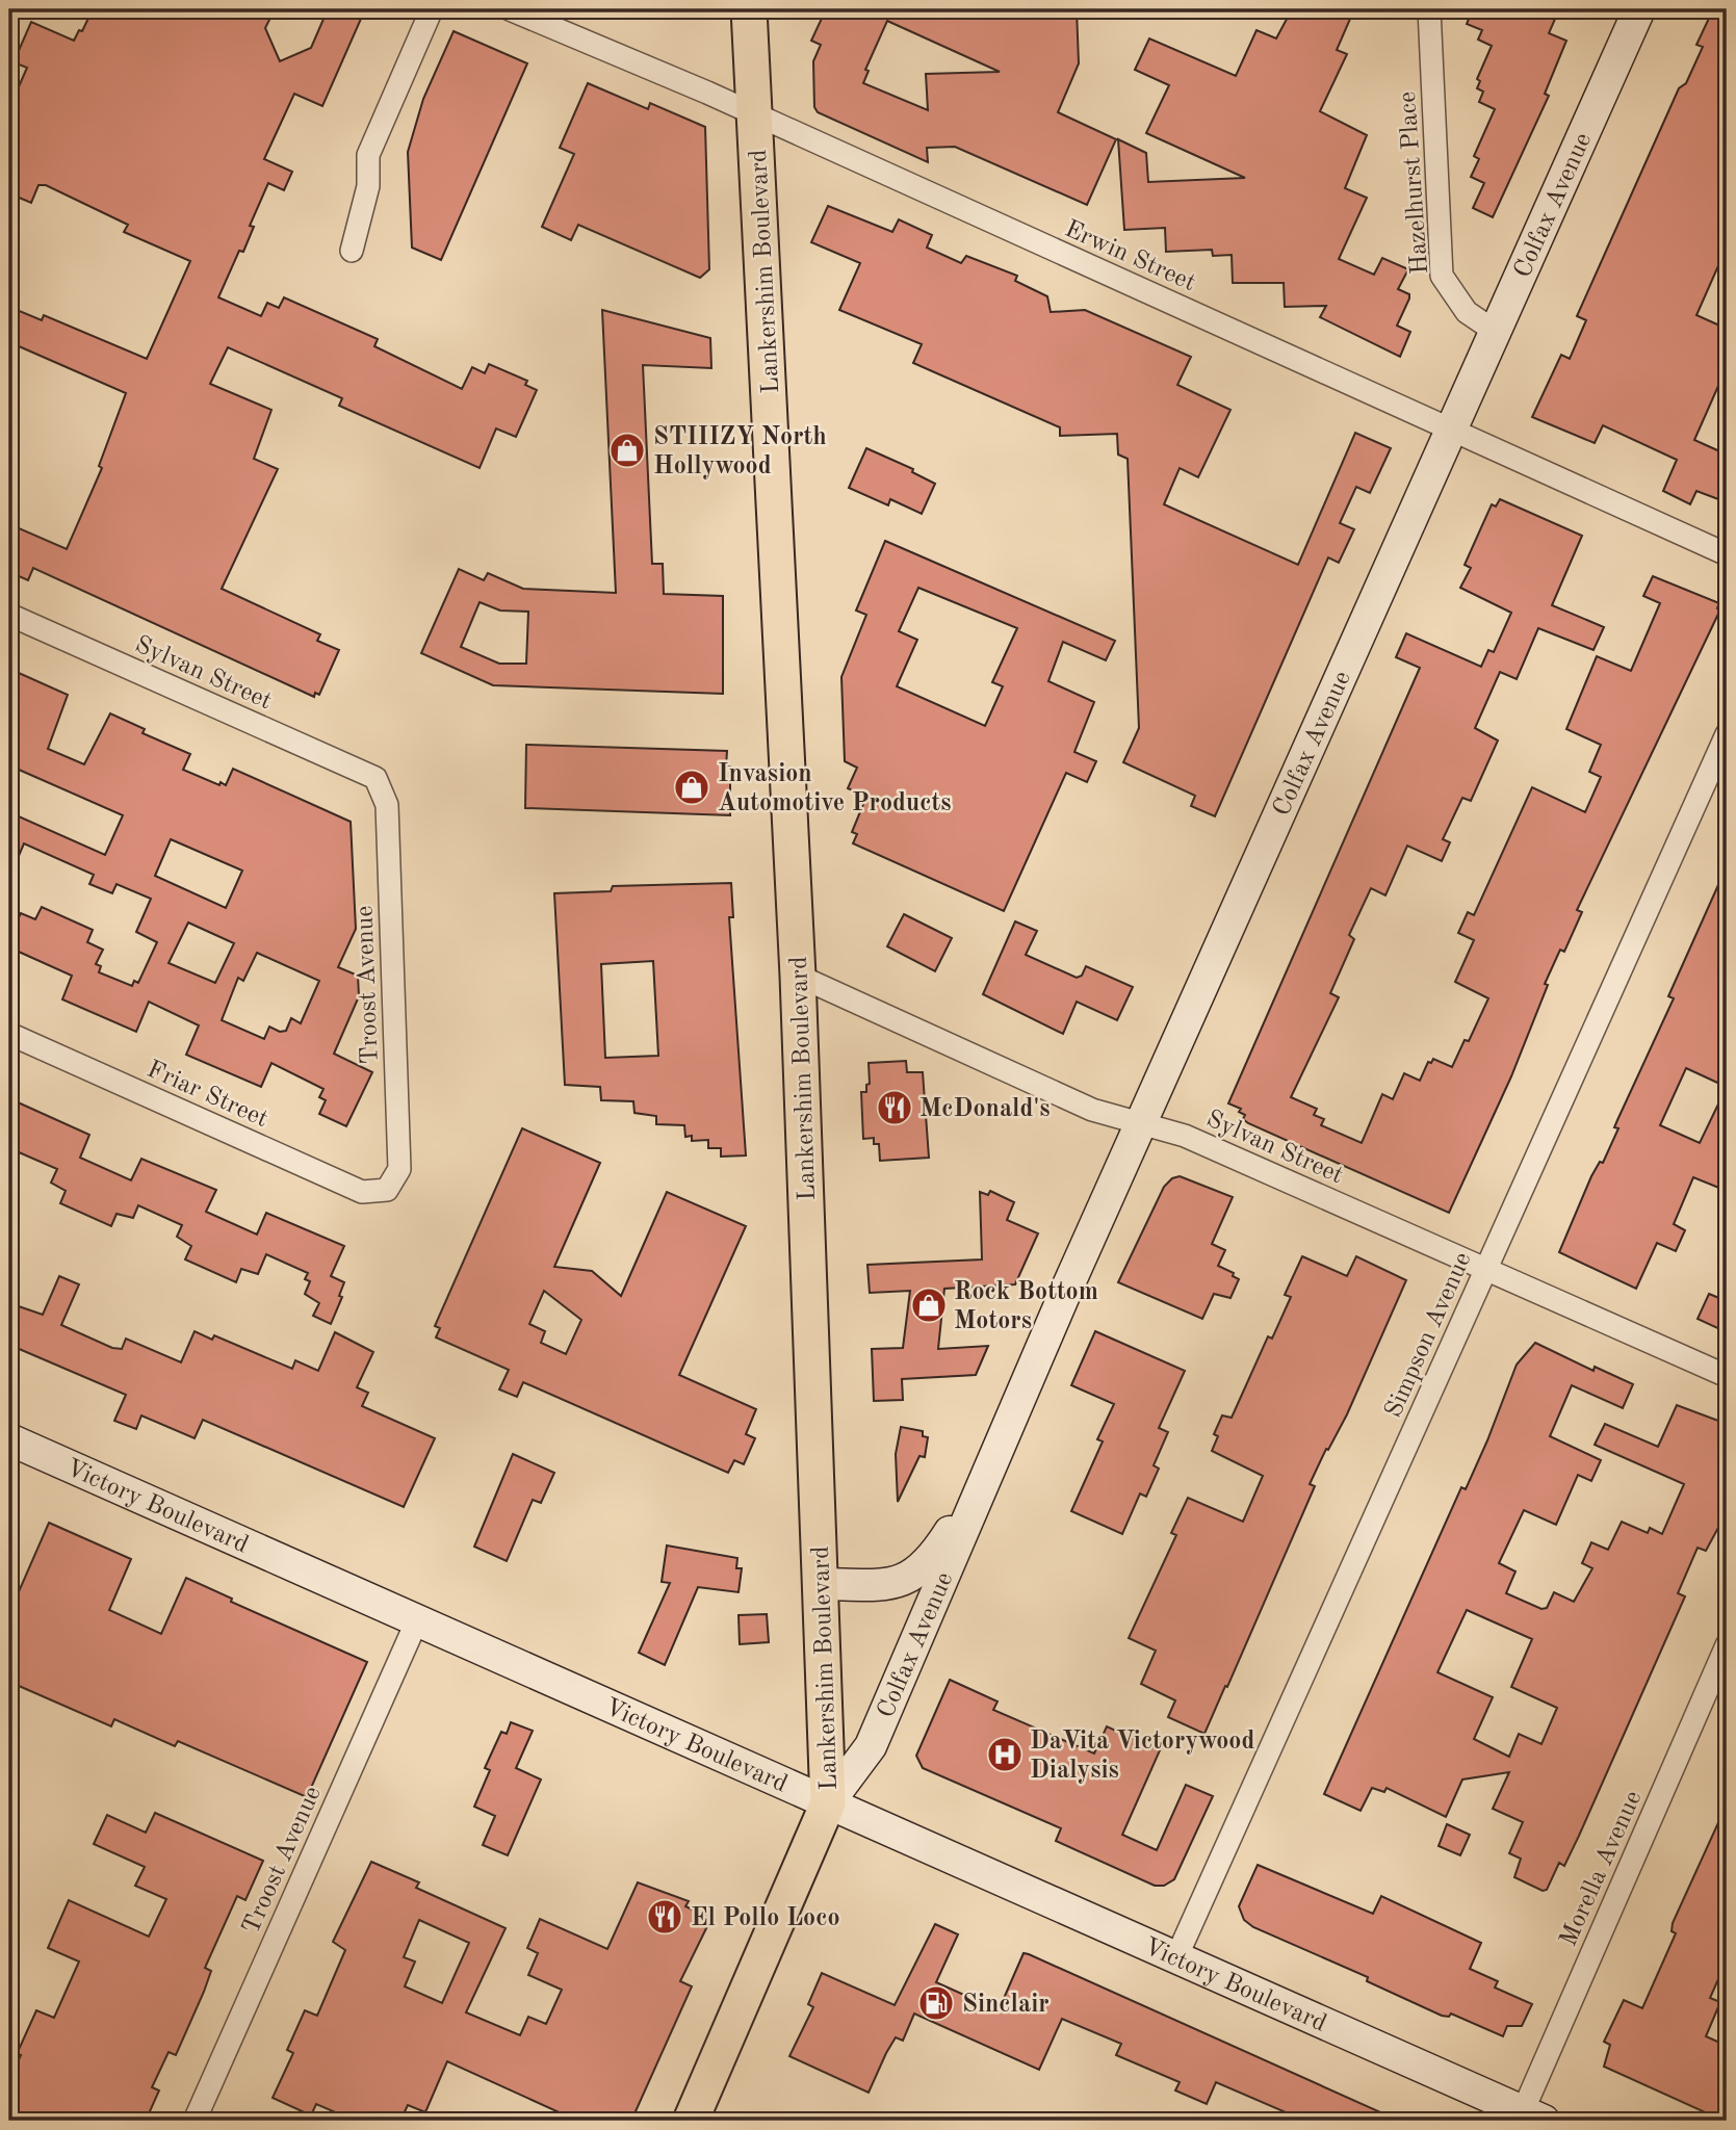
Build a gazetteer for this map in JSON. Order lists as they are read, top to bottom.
{
  "streets": {
    "main road": ["Colfax Avenue", "Lankershim Boulevard", "Victory Boulevard"],
    "street": [
      "Hazelhurst Place",
      "Erwin Street",
      "Sylvan Street",
      "Troost Avenue",
      "Friar Street",
      "Simpson Avenue",
      "Morella Avenue"
    ]
  },
  "crossings": [
    ["Hazelhurst Place", "Colfax Avenue"],
    ["Colfax Avenue", "Erwin Street"],
    ["Colfax Avenue", "Lankershim Boulevard"],
    ["Colfax Avenue", "Sylvan Street"],
    ["Colfax Avenue", "Victory Boulevard"],
    ["Erwin Street", "Lankershim Boulevard"],
    ["Lankershim Boulevard", "Sylvan Street"],
    ["Lankershim Boulevard", "Victory Boulevard"],
    ["Sylvan Street", "Troost Avenue"],
    ["Sylvan Street", "Simpson Avenue"],
    ["Troost Avenue", "Friar Street"],
    ["Troost Avenue", "Victory Boulevard"],
    ["Simpson Avenue", "Victory Boulevard"],
    ["Victory Boulevard", "Morella Avenue"]
  ],
  "places": {
    "shop": ["STIIIZY North Hollywood", "Invasion Automotive Products", "Rock Bottom Motors"],
    "restaurant": ["McDonald's", "El Pollo Loco"],
    "hospital": ["DaVita Victorywood Dialysis"],
    "fuel station": ["Sinclair"]
  }
}
